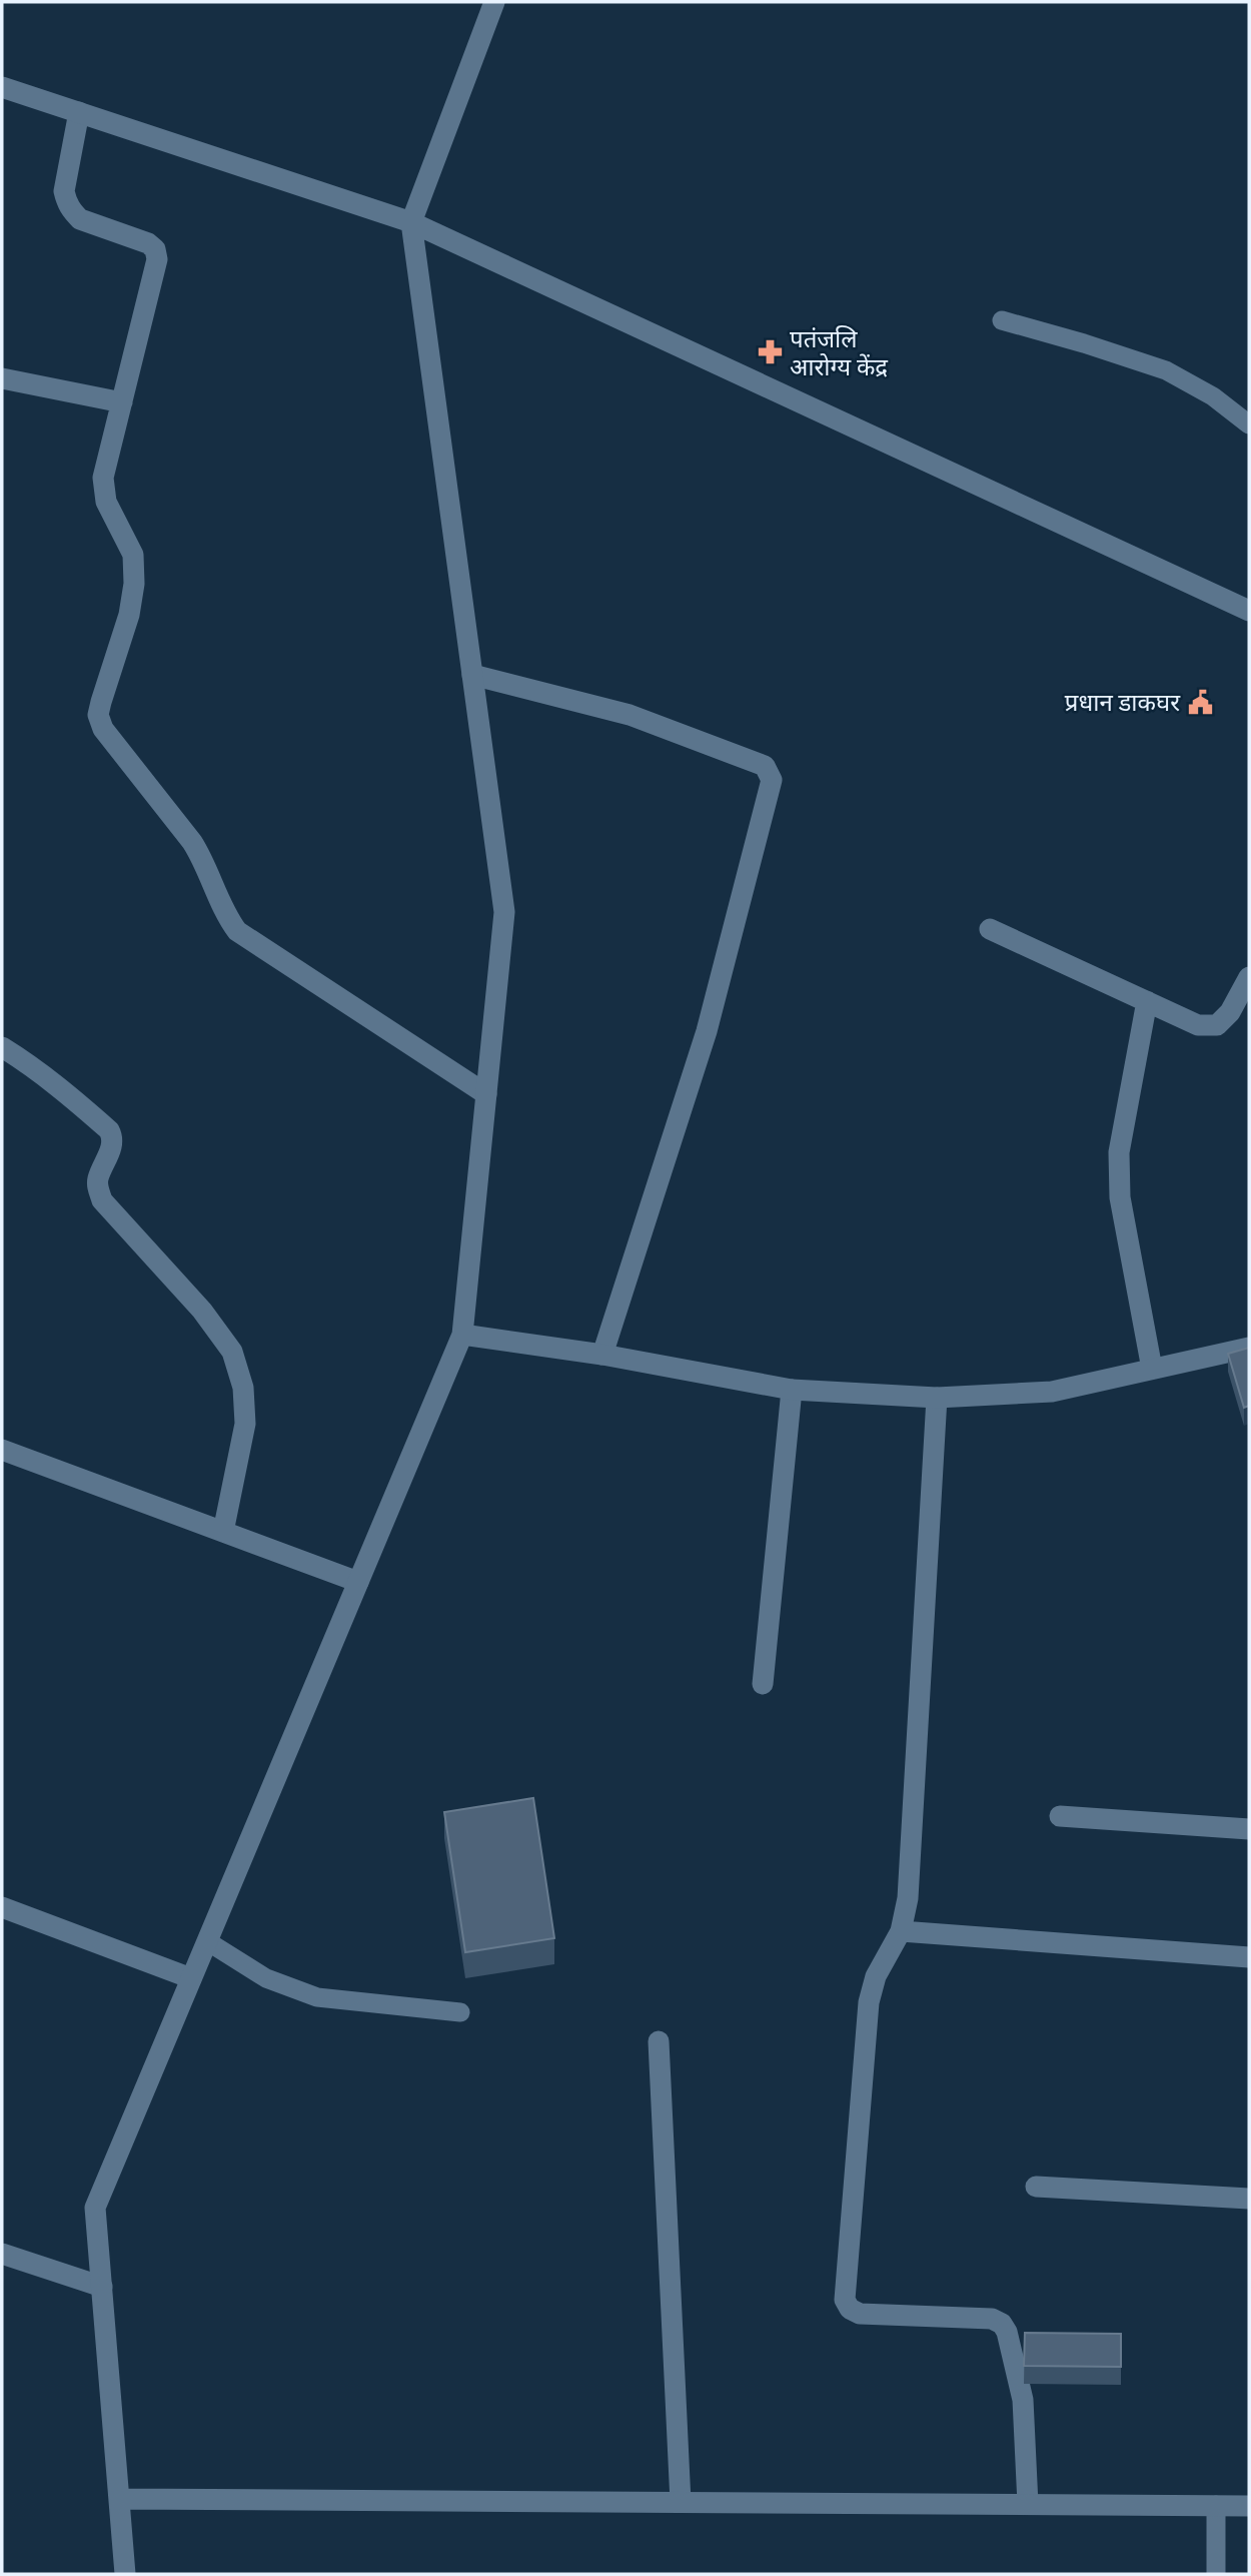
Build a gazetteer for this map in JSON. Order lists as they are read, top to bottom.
{
  "places": {
    "pharmacy": ["पतंजलि आरोग्य केंद्र"],
    "public building": ["प्रधान डाकघर"]
  }
}
